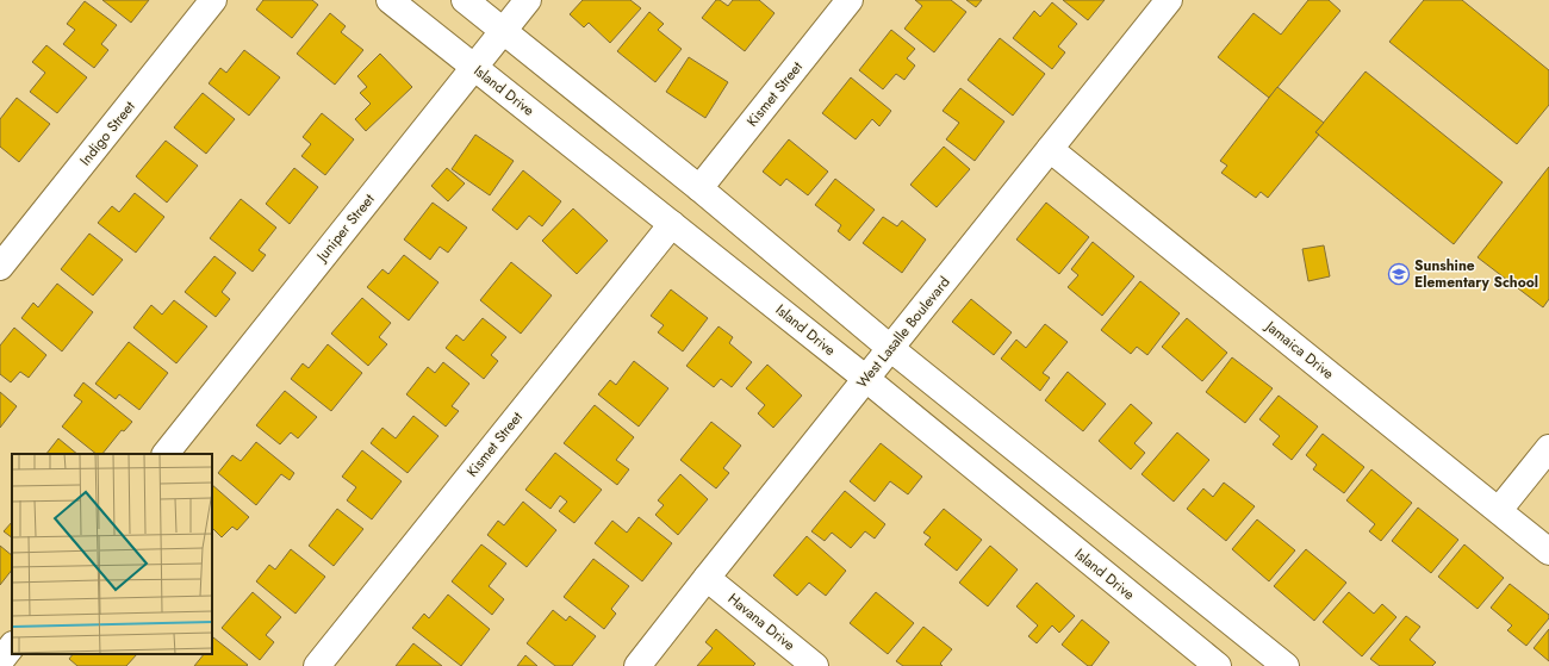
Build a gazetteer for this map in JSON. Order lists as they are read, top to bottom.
{
  "streets": {
    "street": [
      "Island Drive",
      "Kismet Street",
      "Indigo Street",
      "Juniper Street",
      "West Lasalle Boulevard",
      "Jamaica Drive",
      "Havana Drive"
    ]
  },
  "crossings": [
    ["Island Drive", "Kismet Street"],
    ["Island Drive", "Juniper Street"],
    ["Island Drive", "West Lasalle Boulevard"],
    ["West Lasalle Boulevard", "Jamaica Drive"],
    ["West Lasalle Boulevard", "Havana Drive"]
  ],
  "places": {
    "school or university": ["Sunshine Elementary School"]
  }
}
